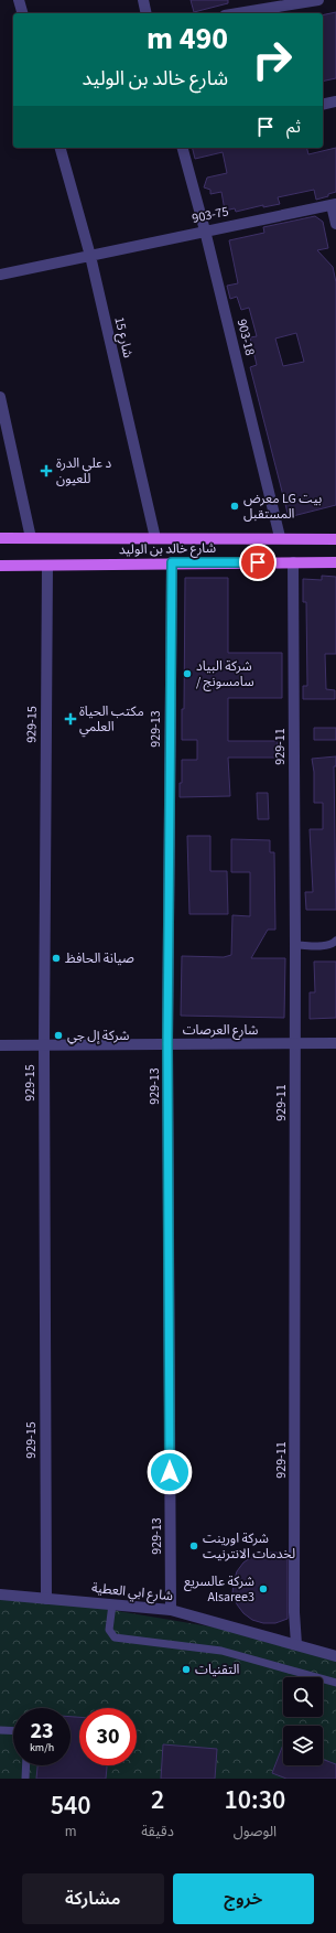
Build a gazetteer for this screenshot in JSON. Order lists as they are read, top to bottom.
{
  "streets": {
    "main road": ["شارع خالد بن الوليد"],
    "street": [
      "903-75",
      "شارع 15",
      "903-18",
      "929-15",
      "929-13",
      "929-11",
      "شارع العرصات",
      "شارع ابي العطية"
    ]
  },
  "crossings": [
    ["903-75", "شارع 15"],
    ["903-75", "903-18"],
    ["شارع 15", "شارع خالد بن الوليد"],
    ["903-18", "شارع خالد بن الوليد"],
    ["شارع خالد بن الوليد", "929-15"],
    ["شارع خالد بن الوليد", "929-13"],
    ["شارع خالد بن الوليد", "929-11"],
    ["929-15", "شارع العرصات"],
    ["929-15", "شارع ابي العطية"],
    ["929-13", "شارع العرصات"],
    ["929-13", "شارع ابي العطية"],
    ["929-11", "شارع العرصات"],
    ["929-11", "شارع ابي العطية"]
  ],
  "places": {
    "health": ["د علي الدرة للعيون", "مكتب الحياة العلمي"],
    "other": [
      "معرض LG بيت المستقبل",
      "شركة البياد / سامسونج",
      "صيانة الحافظ",
      "شركة إل جي",
      "شركة اورينت لخدمات الانترنيت",
      "شركة عالسريع Alsaree3",
      "التقنيات"
    ]
  },
  "page": {
    "turn": ["490 m", "شارع خالد بن الوليد"],
    "then": "ثم",
    "speed": "23 km/h",
    "limit": "30",
    "eta": [
      "10:30",
      "الوصول",
      "2",
      "دقيقة",
      "540",
      "m"
    ],
    "buttons": ["خروج", "مشاركة"]
  }
}
